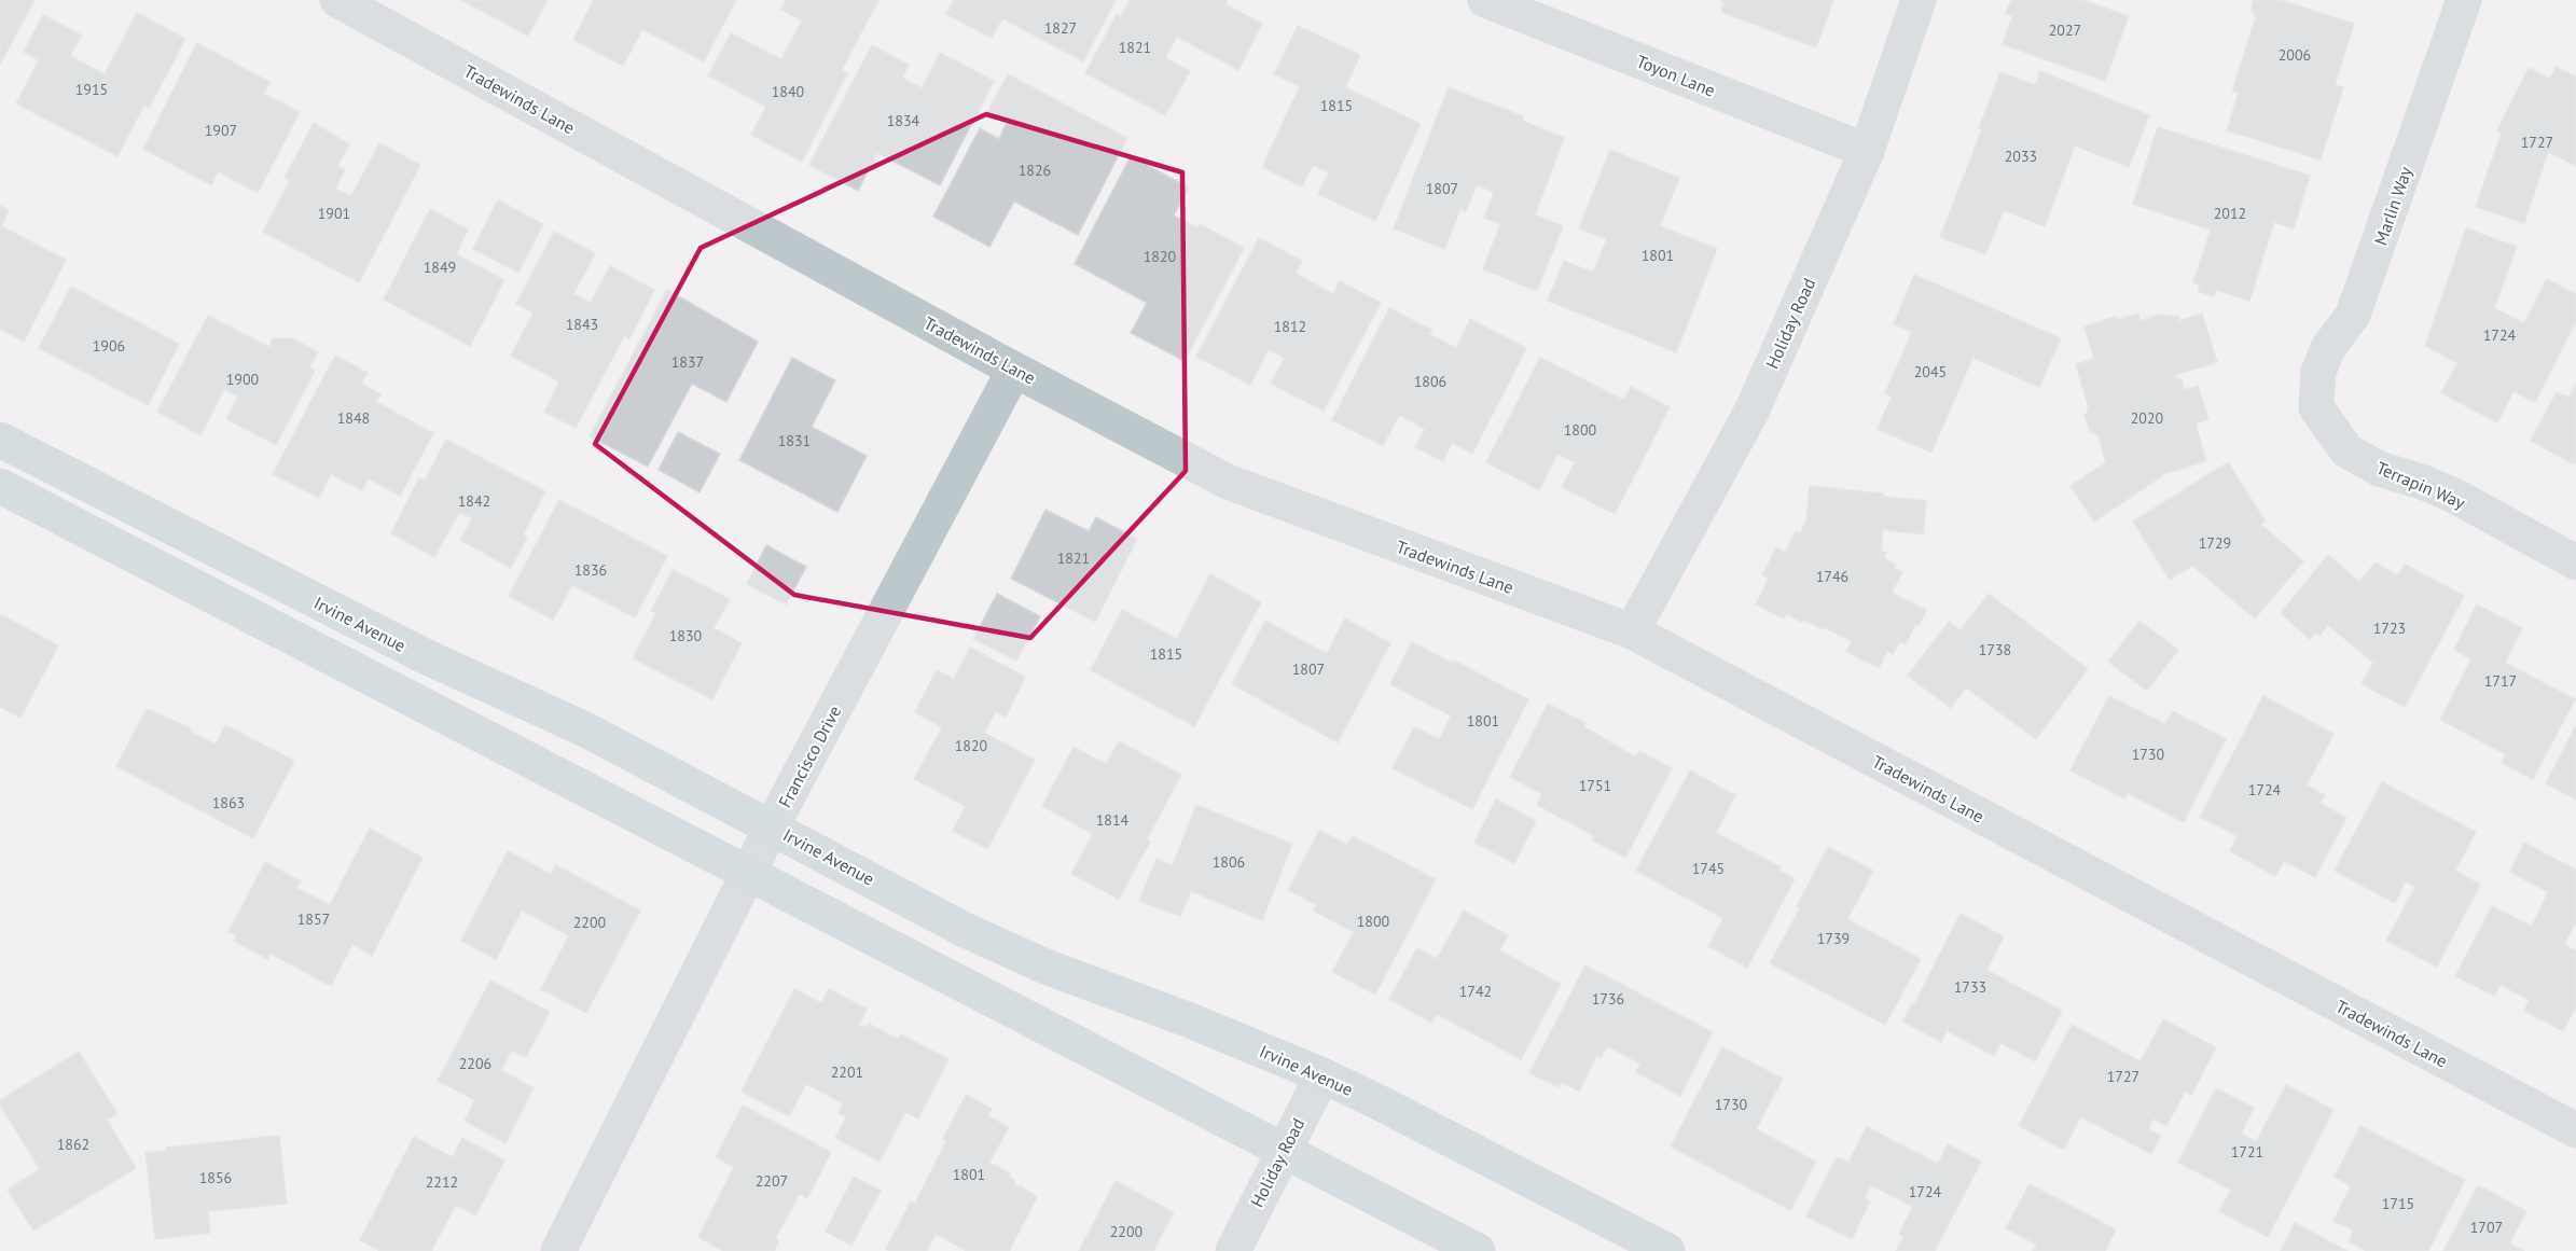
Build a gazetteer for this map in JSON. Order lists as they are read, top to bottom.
{
  "streets": {
    "main road": ["Irvine Avenue"],
    "street": [
      "Toyon Lane",
      "Tradewinds Lane",
      "Marlin Way",
      "Holiday Road",
      "Terrapin Way",
      "Francisco Drive"
    ]
  },
  "crossings": [
    ["Toyon Lane", "Holiday Road"],
    ["Tradewinds Lane", "Holiday Road"],
    ["Tradewinds Lane", "Francisco Drive"],
    ["Marlin Way", "Terrapin Way"],
    ["Holiday Road", "Irvine Avenue"],
    ["Irvine Avenue", "Francisco Drive"]
  ],
  "house_numbers": [
    "1827",
    "2027",
    "1821",
    "2006",
    "1915",
    "1840",
    "1815",
    "1834",
    "1907",
    "1727",
    "2033",
    "1826",
    "1807",
    "1901",
    "2012",
    "1801",
    "1820",
    "1849",
    "1843",
    "1812",
    "1724",
    "1906",
    "1837",
    "2045",
    "1900",
    "1806",
    "1848",
    "2020",
    "1800",
    "1831",
    "1842",
    "1729",
    "1821",
    "1836",
    "1746",
    "1723",
    "1830",
    "1738",
    "1815",
    "1807",
    "1717",
    "1801",
    "1820",
    "1730",
    "1751",
    "1724",
    "1863",
    "1814",
    "1806",
    "1745",
    "1857",
    "1800",
    "2200",
    "1739",
    "1733",
    "1742",
    "1736",
    "2206",
    "2201",
    "1727",
    "1730",
    "1862",
    "1721",
    "1801",
    "1856",
    "2207",
    "2212",
    "1724",
    "1715",
    "1707",
    "2200"
  ]
}
